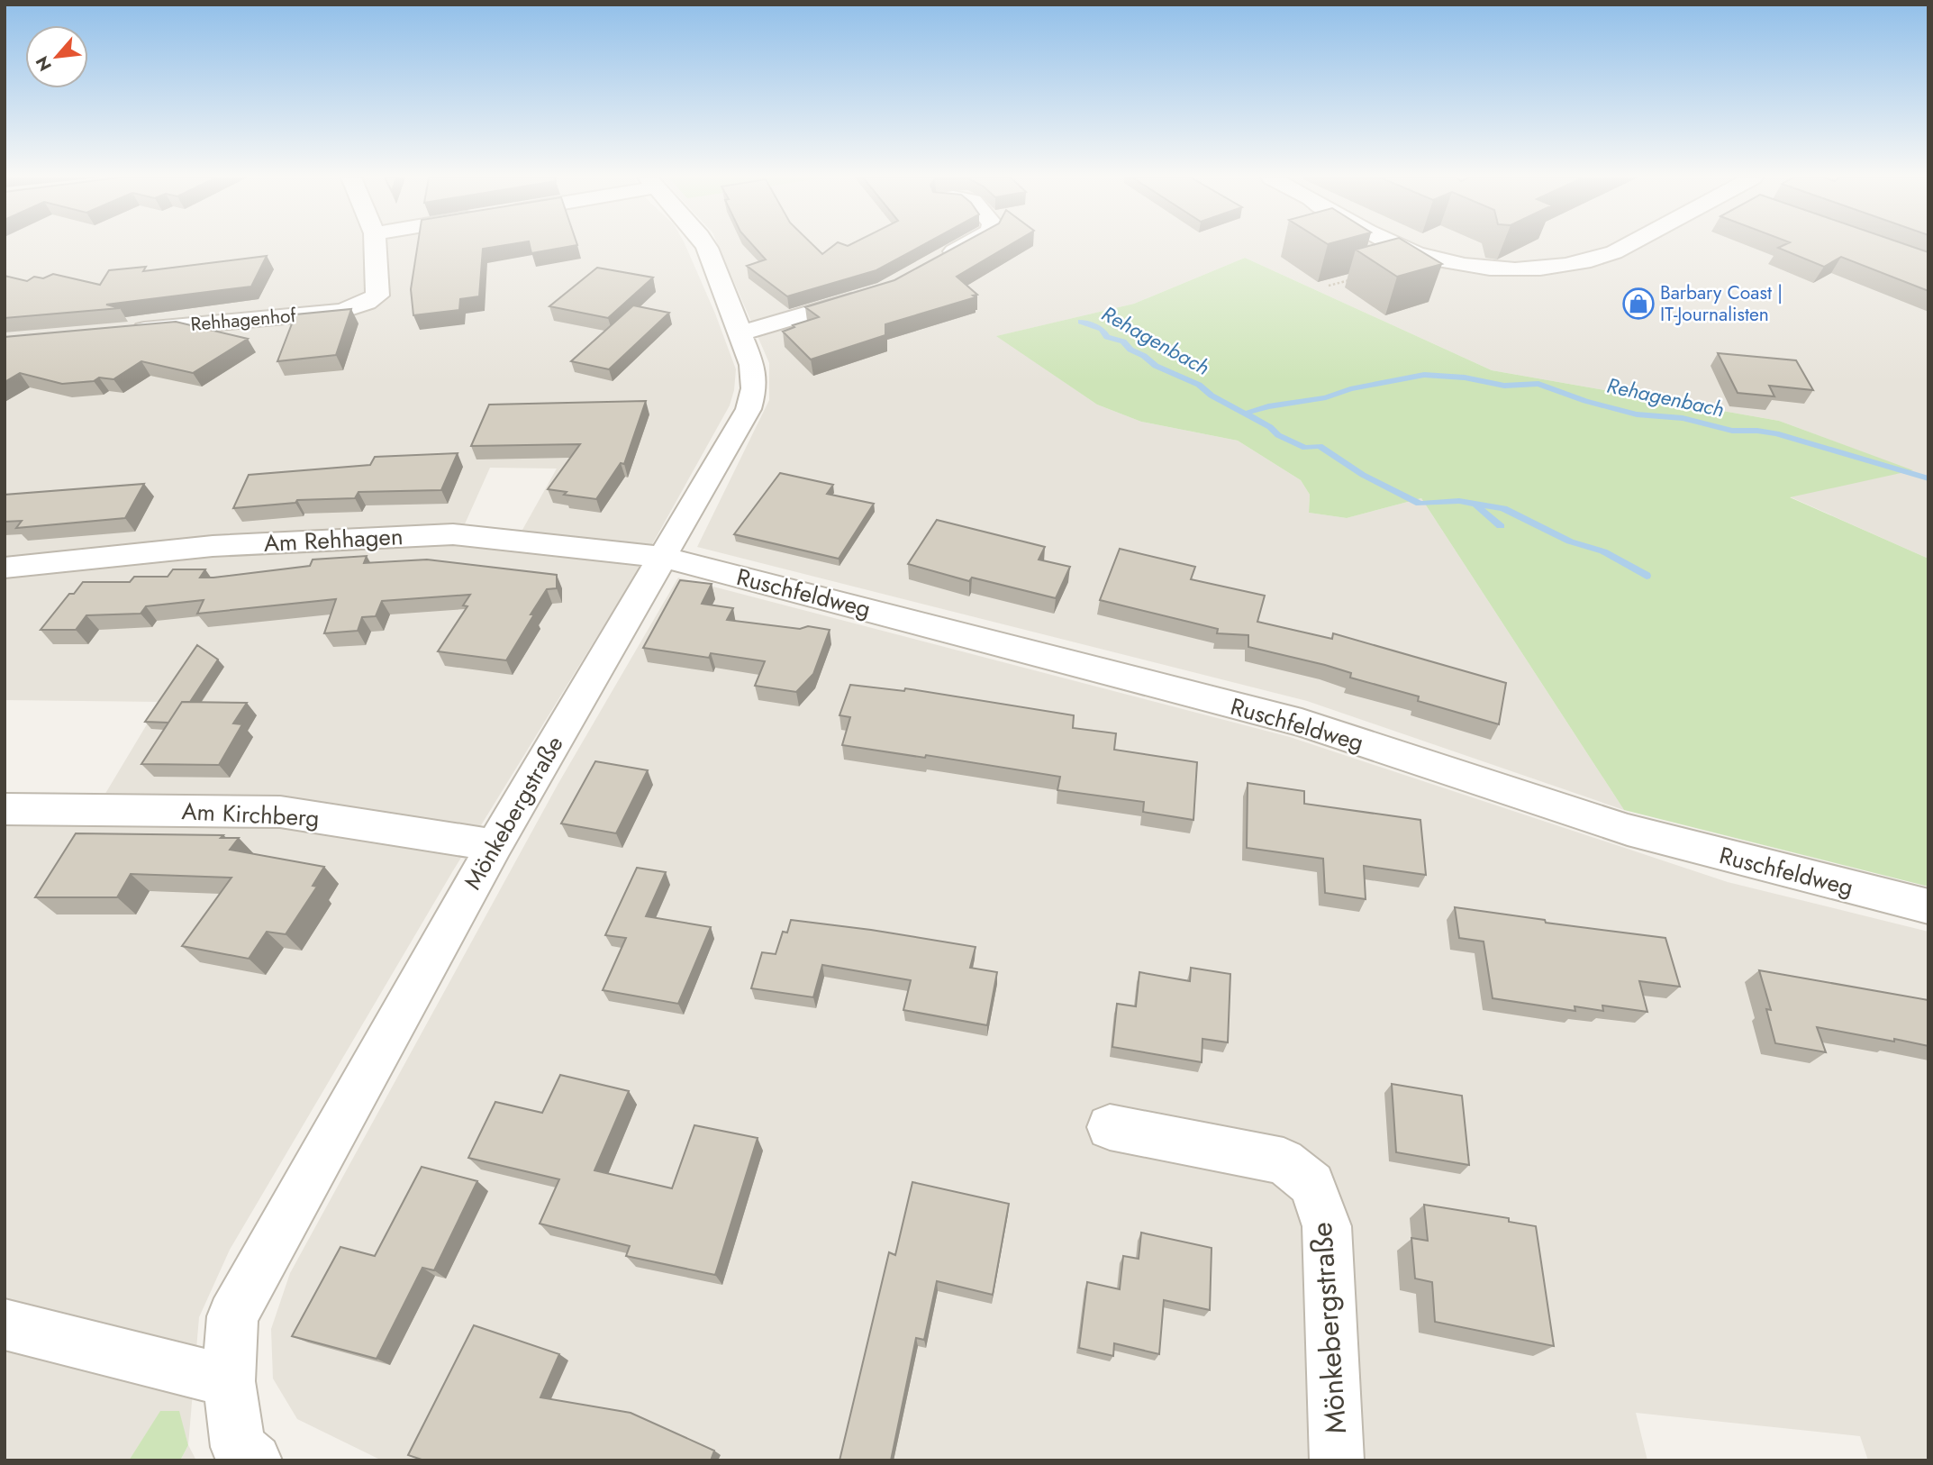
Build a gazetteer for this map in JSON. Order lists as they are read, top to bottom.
{
  "streets": {
    "street": [
      "Rehhagenhof",
      "Am Rehhagen",
      "Ruschfeldweg",
      "Mönkebergstraße",
      "Am Kirchberg"
    ]
  },
  "crossings": [
    ["Am Rehhagen", "Ruschfeldweg"],
    ["Am Rehhagen", "Mönkebergstraße"],
    ["Ruschfeldweg", "Mönkebergstraße"],
    ["Mönkebergstraße", "Am Kirchberg"]
  ],
  "water": ["Rehagenbach"],
  "places": {
    "shop": ["Barbary Coast | IT-Journalisten"]
  },
  "north": "bottom left"
}
